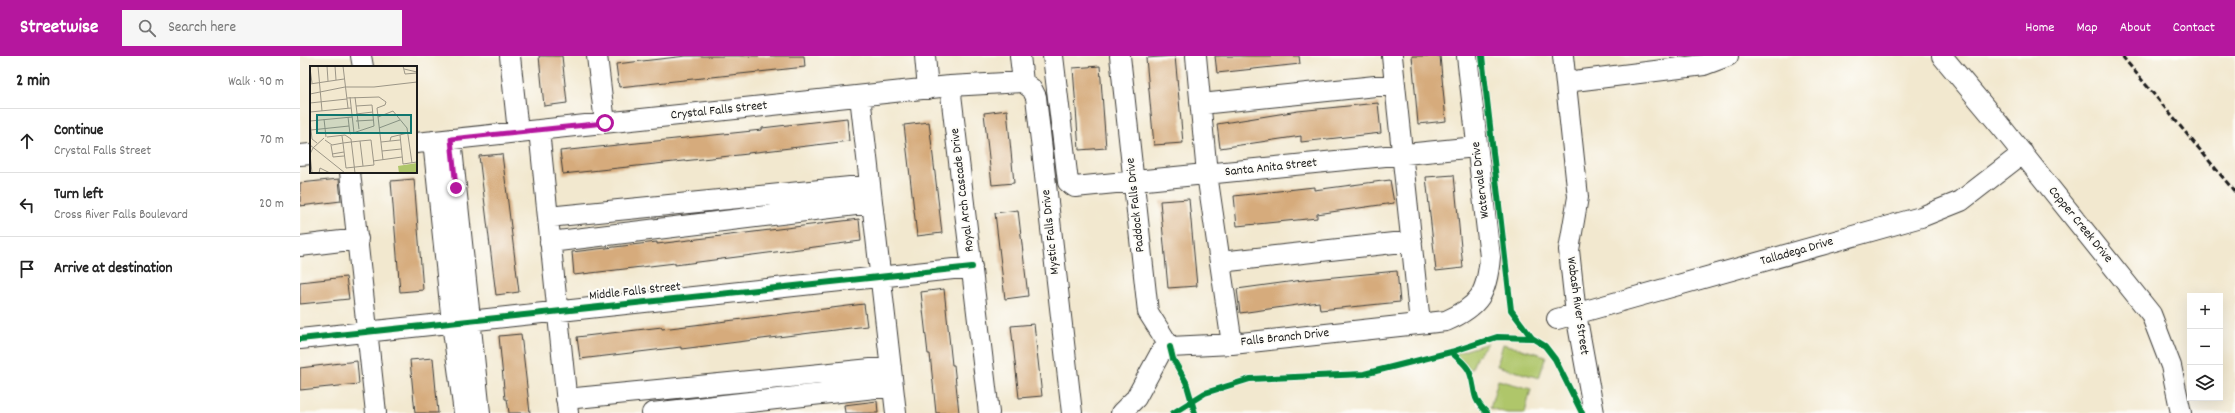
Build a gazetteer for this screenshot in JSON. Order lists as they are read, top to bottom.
{
  "streets": {
    "street": [
      "Crystal Falls Street",
      "Santa Anita Street",
      "Watervale Drive",
      "Royal Arch Cascade Drive",
      "Paddock Falls Drive",
      "Copper Creek Drive",
      "Mystic Falls Drive",
      "Talladega Drive",
      "Middle Falls Street",
      "Wabash River Street",
      "Falls Branch Drive"
    ]
  },
  "crossings": [
    ["Crystal Falls Street", "Royal Arch Cascade Drive"],
    ["Crystal Falls Street", "Mystic Falls Drive"],
    ["Santa Anita Street", "Watervale Drive"],
    ["Santa Anita Street", "Paddock Falls Drive"],
    ["Watervale Drive", "Falls Branch Drive"],
    ["Royal Arch Cascade Drive", "Middle Falls Street"],
    ["Paddock Falls Drive", "Falls Branch Drive"],
    ["Copper Creek Drive", "Talladega Drive"],
    ["Talladega Drive", "Wabash River Street"]
  ],
  "page": {
    "header": "Streetwise",
    "search": "Search here",
    "nav": [
      "Home",
      "Map",
      "About",
      "Contact"
    ],
    "heading": ["2 min", "Walk · 90 m"],
    "list": [
      ["Continue", "Crystal Falls Street", "70 m"],
      ["Turn left", "Cross River Falls Boulevard", "20 m"],
      "Arrive at destination"
    ],
    "map_buttons": ["+", "−"]
  }
}
